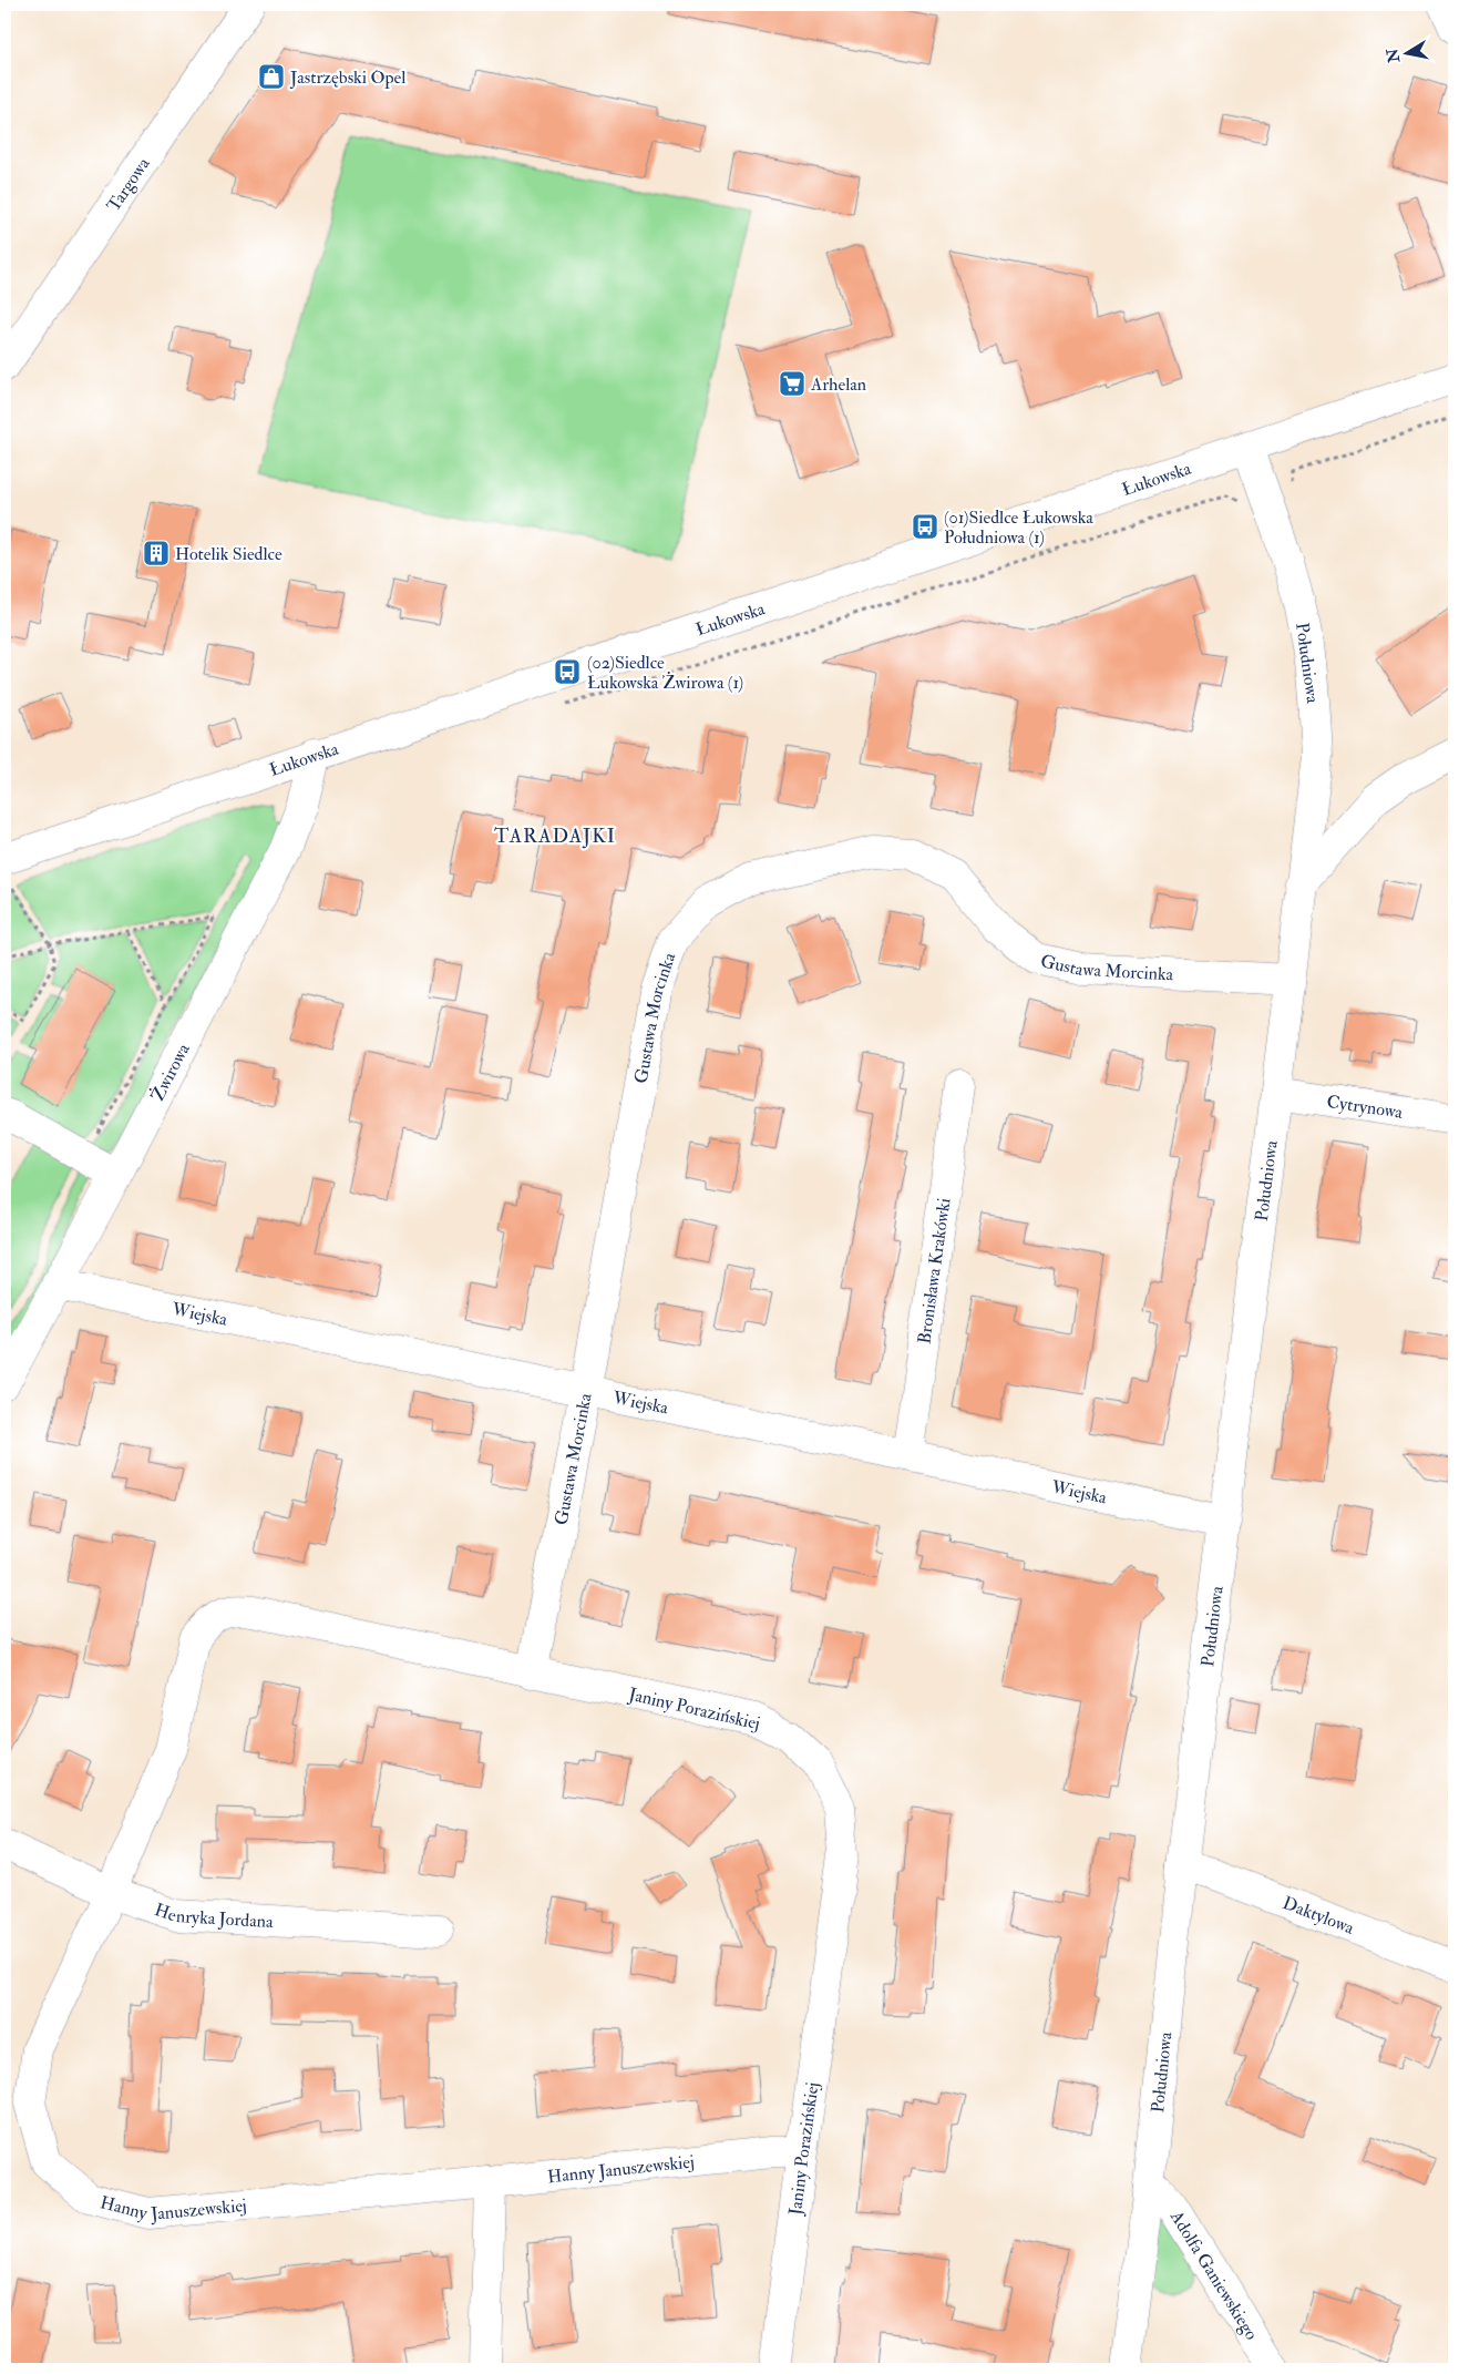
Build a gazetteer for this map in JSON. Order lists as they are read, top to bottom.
{
  "streets": {
    "street": [
      "Targowa",
      "Łukowska",
      "Południowa",
      "Gustawa Morcinka",
      "Żwirowa",
      "Cytrynowa",
      "Bronisława Krakówki",
      "Wiejska",
      "Janiny Porazińskiej",
      "Henryka Jordana",
      "Daktylowa",
      "Hanny Januszewskiej",
      "Adolfa Ganiewskiego"
    ]
  },
  "crossings": [
    ["Łukowska", "Południowa"],
    ["Łukowska", "Żwirowa"],
    ["Południowa", "Gustawa Morcinka"],
    ["Południowa", "Cytrynowa"],
    ["Południowa", "Wiejska"],
    ["Południowa", "Daktylowa"],
    ["Południowa", "Adolfa Ganiewskiego"],
    ["Gustawa Morcinka", "Wiejska"],
    ["Gustawa Morcinka", "Janiny Porazińskiej"],
    ["Żwirowa", "Wiejska"],
    ["Bronisława Krakówki", "Wiejska"],
    ["Janiny Porazińskiej", "Hanny Januszewskiej"],
    ["Henryka Jordana", "Hanny Januszewskiej"]
  ],
  "districts": ["TARADAJKI"],
  "places": {
    "shop": ["Jastrzębski Opel"],
    "supermarket": ["Arhelan"],
    "bus stop": ["(01)Siedlce Łukowska Południowa (1)", "(02)Siedlce Łukowska Żwirowa (1)"],
    "building": ["Hotelik Siedlce"]
  },
  "north": "left"
}
